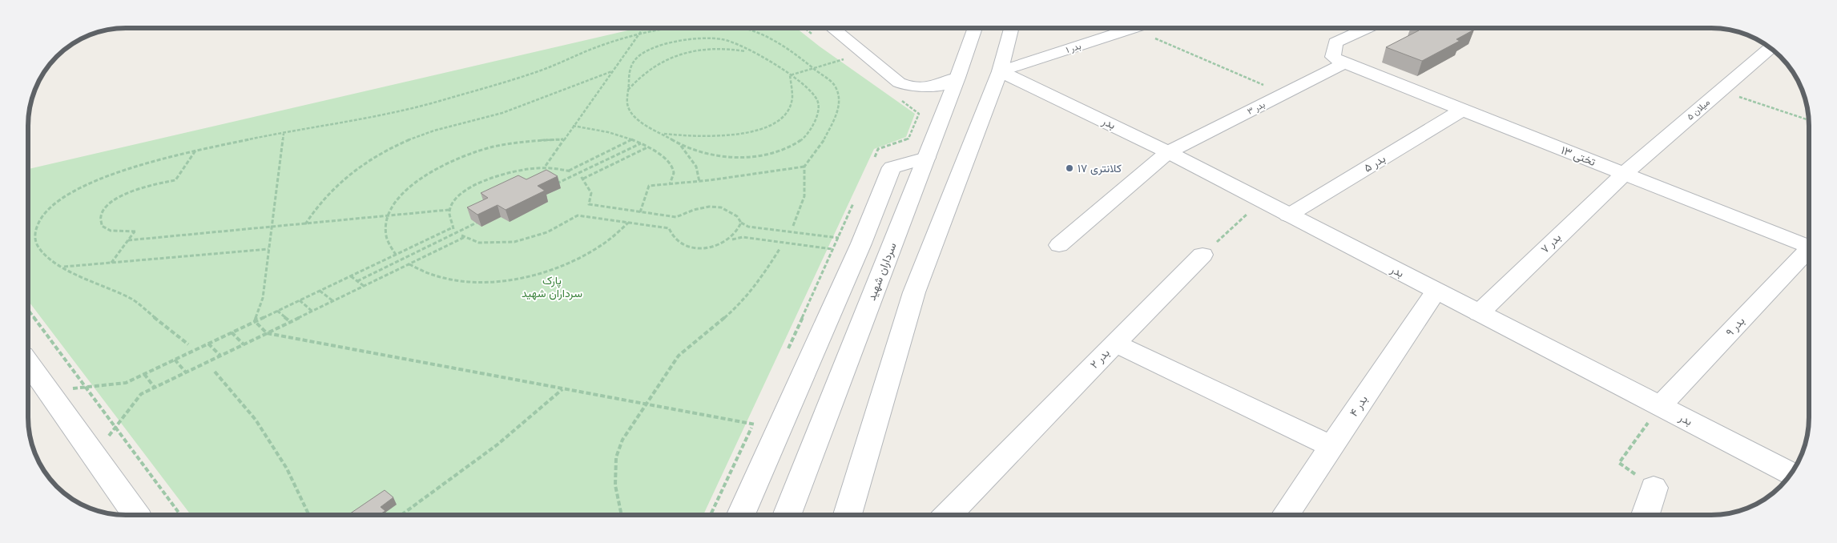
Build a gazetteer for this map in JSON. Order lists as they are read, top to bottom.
{
  "streets": {
    "street": [
      "بدر ۱",
      "بدر ۳",
      "میلان ۵",
      "بدر",
      "تختی ۱۳",
      "بدر ۵",
      "بدر ۷",
      "سرداران شهید",
      "بدر ۹",
      "بدر ۲",
      "بدر ۴"
    ]
  },
  "crossings": [
    ["بدر ۱", "بدر"],
    ["بدر ۳", "بدر"],
    ["بدر ۳", "تختی ۱۳"],
    ["میلان ۵", "تختی ۱۳"],
    ["میلان ۵", "بدر ۷"],
    ["بدر", "بدر ۵"],
    ["بدر", "بدر ۷"],
    ["بدر", "بدر ۹"],
    ["بدر", "بدر ۴"],
    ["تختی ۱۳", "بدر ۵"],
    ["تختی ۱۳", "بدر ۷"]
  ],
  "parks": ["پارک سرداران شهید"],
  "places": ["کلانتری ۱۷"]
}
